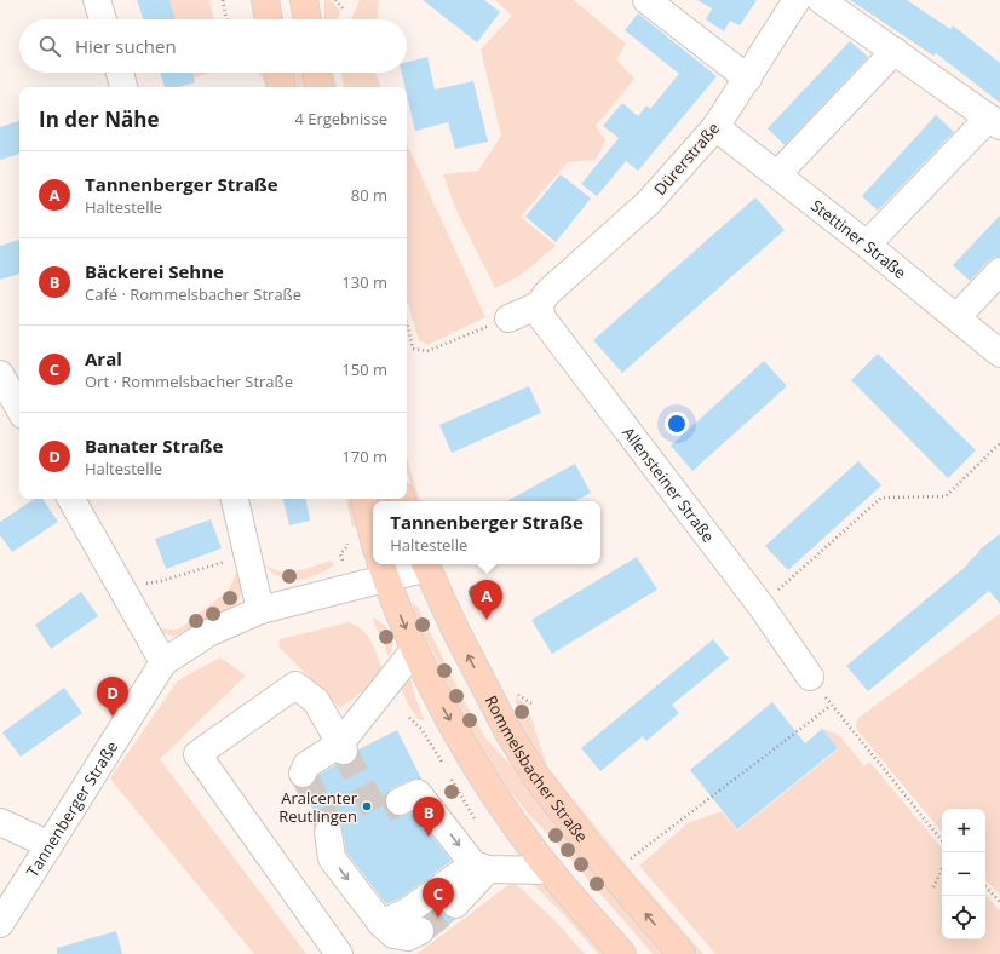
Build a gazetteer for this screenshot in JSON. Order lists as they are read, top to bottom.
{
  "streets": {
    "main road": ["Rommelsbacher Straße"],
    "street": [
      "Dürerstraße",
      "Stettiner Straße",
      "Allensteiner Straße",
      "Tannenberger Straße"
    ]
  },
  "crossings": [
    ["Dürerstraße", "Stettiner Straße"],
    ["Dürerstraße", "Allensteiner Straße"],
    ["Rommelsbacher Straße", "Tannenberger Straße"]
  ],
  "places": ["Aralcenter Reutlingen"],
  "page": {
    "search": "Hier suchen",
    "heading": ["In der Nähe", "4 Ergebnisse"],
    "list": [
      {
        "mark": "A",
        "name": "Tannenberger Straße",
        "note": "Haltestelle",
        "value": "80 m"
      },
      {
        "mark": "B",
        "name": "Bäckerei Sehne",
        "note": "Café · Rommelsbacher Straße",
        "value": "130 m"
      },
      {
        "mark": "C",
        "name": "Aral",
        "note": "Ort · Rommelsbacher Straße",
        "value": "150 m"
      },
      {
        "mark": "D",
        "name": "Banater Straße",
        "note": "Haltestelle",
        "value": "170 m"
      }
    ],
    "popup": ["Tannenberger Straße", "Haltestelle"],
    "pins": [
      "A",
      "D",
      "B",
      "C"
    ],
    "map_buttons": ["+", "−"]
  }
}
